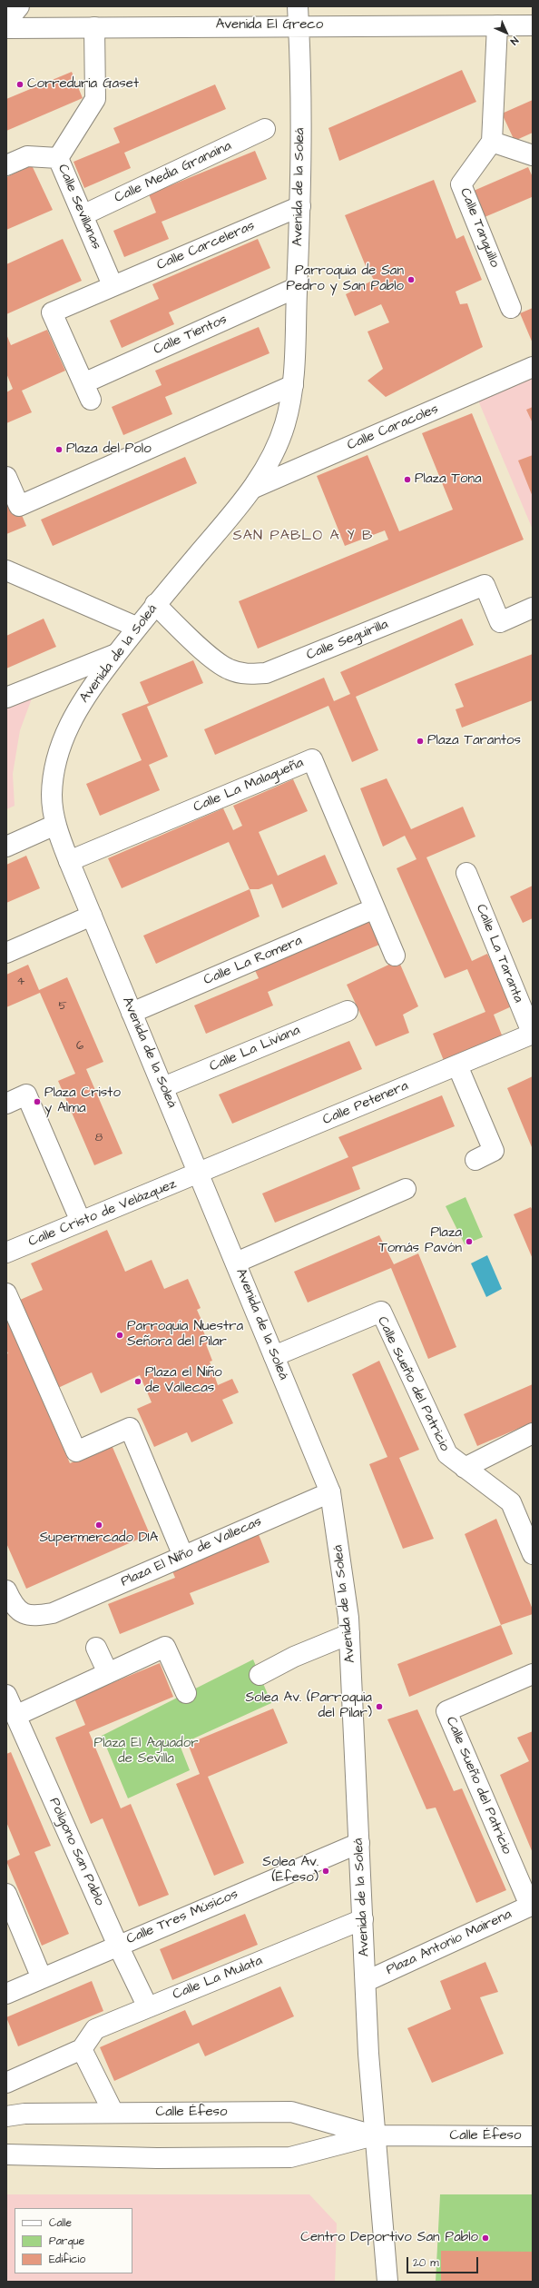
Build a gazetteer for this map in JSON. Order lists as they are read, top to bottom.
{
  "streets": {
    "street": [
      "Avenida El Greco",
      "Calle Media Granaina",
      "Avenida de la Soleá",
      "Calle Sevillanas",
      "Calle Tanguillo",
      "Calle Carceleras",
      "Calle Tientos",
      "Calle Caracoles",
      "Calle Seguirilla",
      "Calle La Malagueña",
      "Calle La Taranta",
      "Calle La Romera",
      "Calle La Liviana",
      "Calle Petenera",
      "Calle Cristo de Velázquez",
      "Calle Sueño del Patricio",
      "Plaza El Niño de Vallecas",
      "Poligono San Pablo",
      "Calle Tres Músicos",
      "Plaza Antonio Mairena",
      "Calle La Mulata",
      "Calle Éfeso"
    ]
  },
  "crossings": [
    ["Avenida El Greco", "Avenida de la Soleá"],
    ["Avenida El Greco", "Calle Sevillanas"],
    ["Calle Media Granaina", "Calle Sevillanas"],
    ["Avenida de la Soleá", "Calle Carceleras"],
    ["Avenida de la Soleá", "Calle Tientos"],
    ["Avenida de la Soleá", "Calle Caracoles"],
    ["Avenida de la Soleá", "Calle Seguirilla"],
    ["Avenida de la Soleá", "Calle La Malagueña"],
    ["Avenida de la Soleá", "Calle La Romera"],
    ["Avenida de la Soleá", "Calle La Liviana"],
    ["Avenida de la Soleá", "Calle Petenera"],
    ["Avenida de la Soleá", "Calle Cristo de Velázquez"],
    ["Avenida de la Soleá", "Calle Sueño del Patricio"],
    ["Avenida de la Soleá", "Plaza El Niño de Vallecas"],
    ["Avenida de la Soleá", "Calle Tres Músicos"],
    ["Avenida de la Soleá", "Plaza Antonio Mairena"],
    ["Avenida de la Soleá", "Calle La Mulata"],
    ["Avenida de la Soleá", "Calle Éfeso"],
    ["Calle Sevillanas", "Calle Carceleras"],
    ["Calle Carceleras", "Calle Tientos"],
    ["Calle La Malagueña", "Calle La Romera"],
    ["Calle La Taranta", "Calle Petenera"],
    ["Calle Petenera", "Calle Cristo de Velázquez"],
    ["Calle Sueño del Patricio", "Plaza Antonio Mairena"],
    ["Poligono San Pablo", "Calle Tres Músicos"],
    ["Poligono San Pablo", "Calle La Mulata"]
  ],
  "districts": ["SAN PABLO A Y B"],
  "parks": ["Plaza El Aguador de Sevilla"],
  "places": [
    "Correduria Gaset",
    "Parroquia de San Pedro y San Pablo",
    "Plaza del Polo",
    "Plaza Tona",
    "Plaza Tarantos",
    "Plaza Cristo y Alma",
    "Plaza Tomás Pavón",
    "Parroquia Nuestra Señora del Pilar",
    "Plaza el Niño de Vallecas",
    "Supermercado DIA",
    "Solea Av. (Parroquia del Pilar)",
    "Solea Av. (Ëfeso)",
    "Centro Deportivo San Pablo"
  ],
  "house_numbers": [
    "4",
    "5",
    "6",
    "8"
  ],
  "legend": ["Calle", "Parque", "Edificio"],
  "scale_bar": "20 m",
  "north": "bottom right"
}
